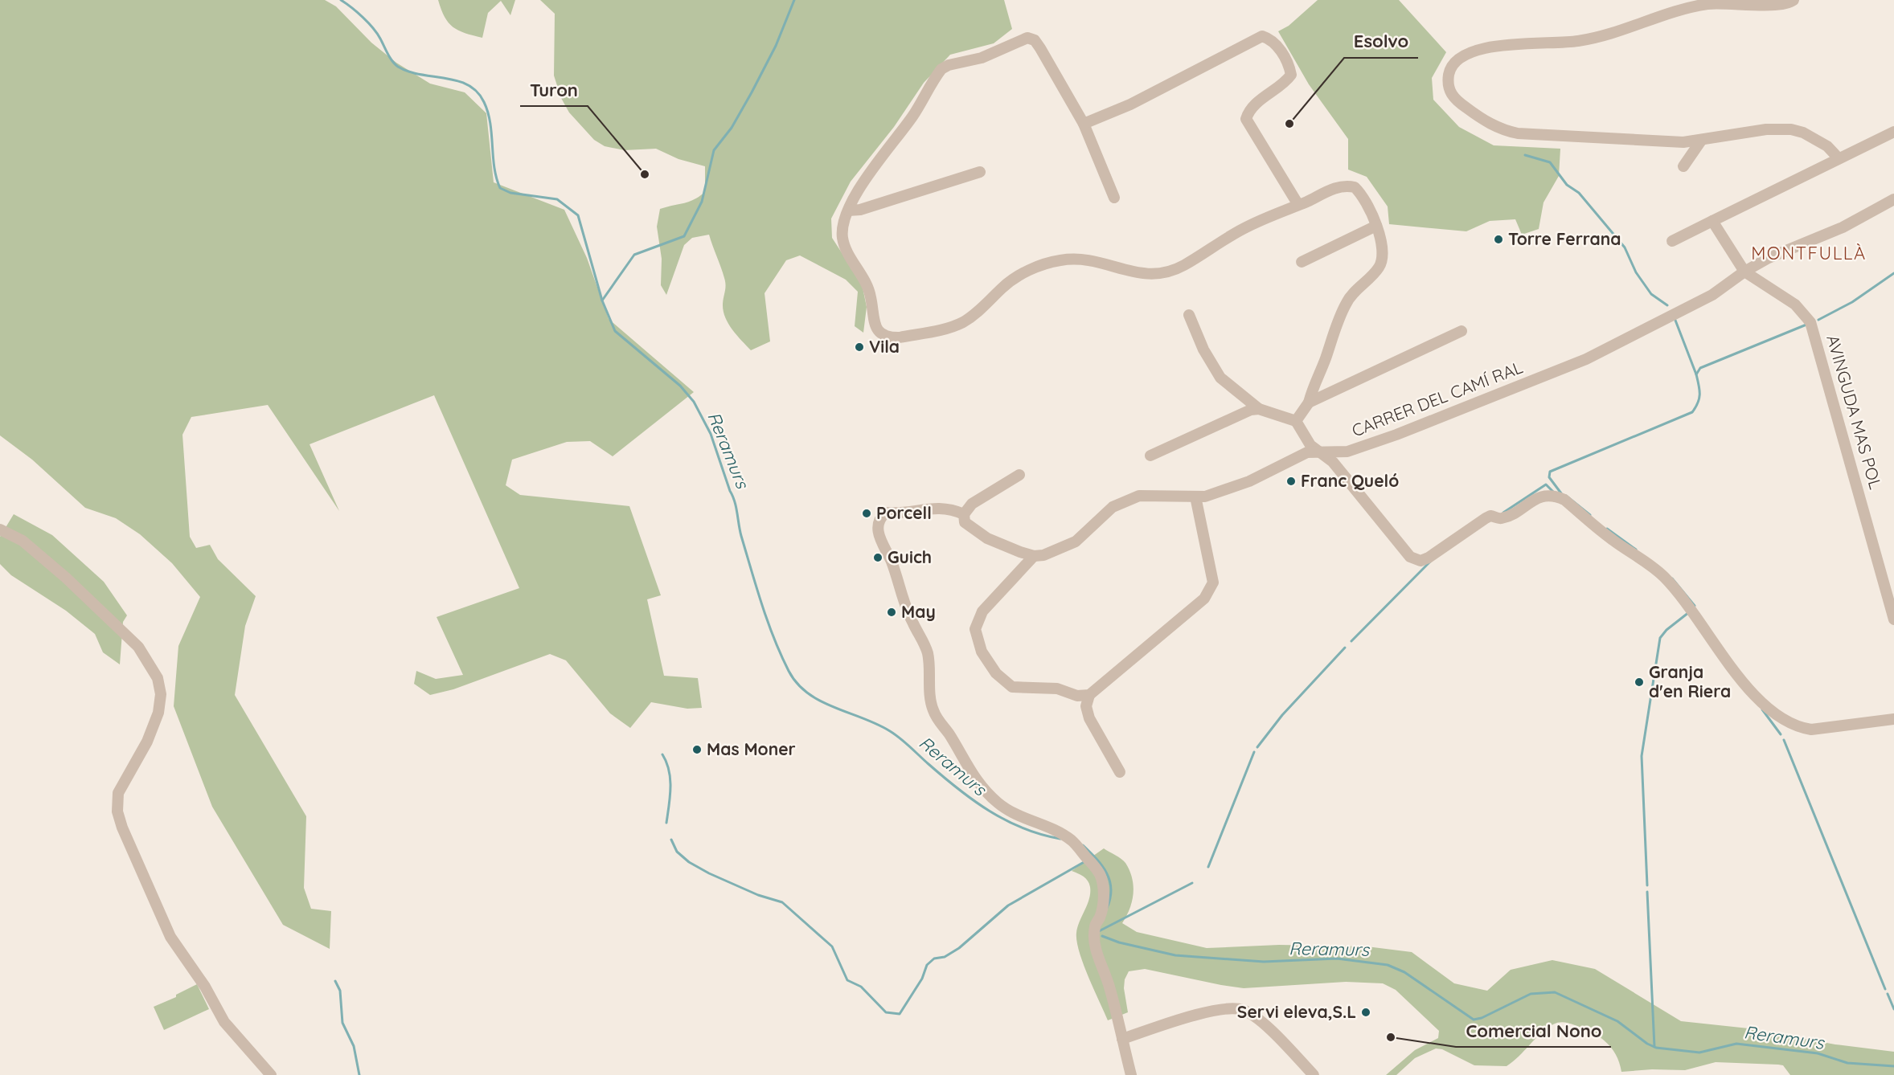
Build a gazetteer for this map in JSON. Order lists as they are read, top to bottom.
{
  "streets": {
    "street": ["CARRER DEL CAMÍ RAL", "AVINGUDA MAS POL"]
  },
  "crossings": [
    ["CARRER DEL CAMÍ RAL", "AVINGUDA MAS POL"]
  ],
  "districts": ["MONTFULLÀ"],
  "water": ["Reramurs"],
  "places": [
    "Esolvo",
    "Turon",
    "Torre Ferrana",
    "Vila",
    "Franc Queló",
    "Porcell",
    "Guich",
    "May",
    "Granja d'en Riera",
    "Mas Moner",
    "Servi eleva,S.L",
    "Comercial Nono"
  ]
}
